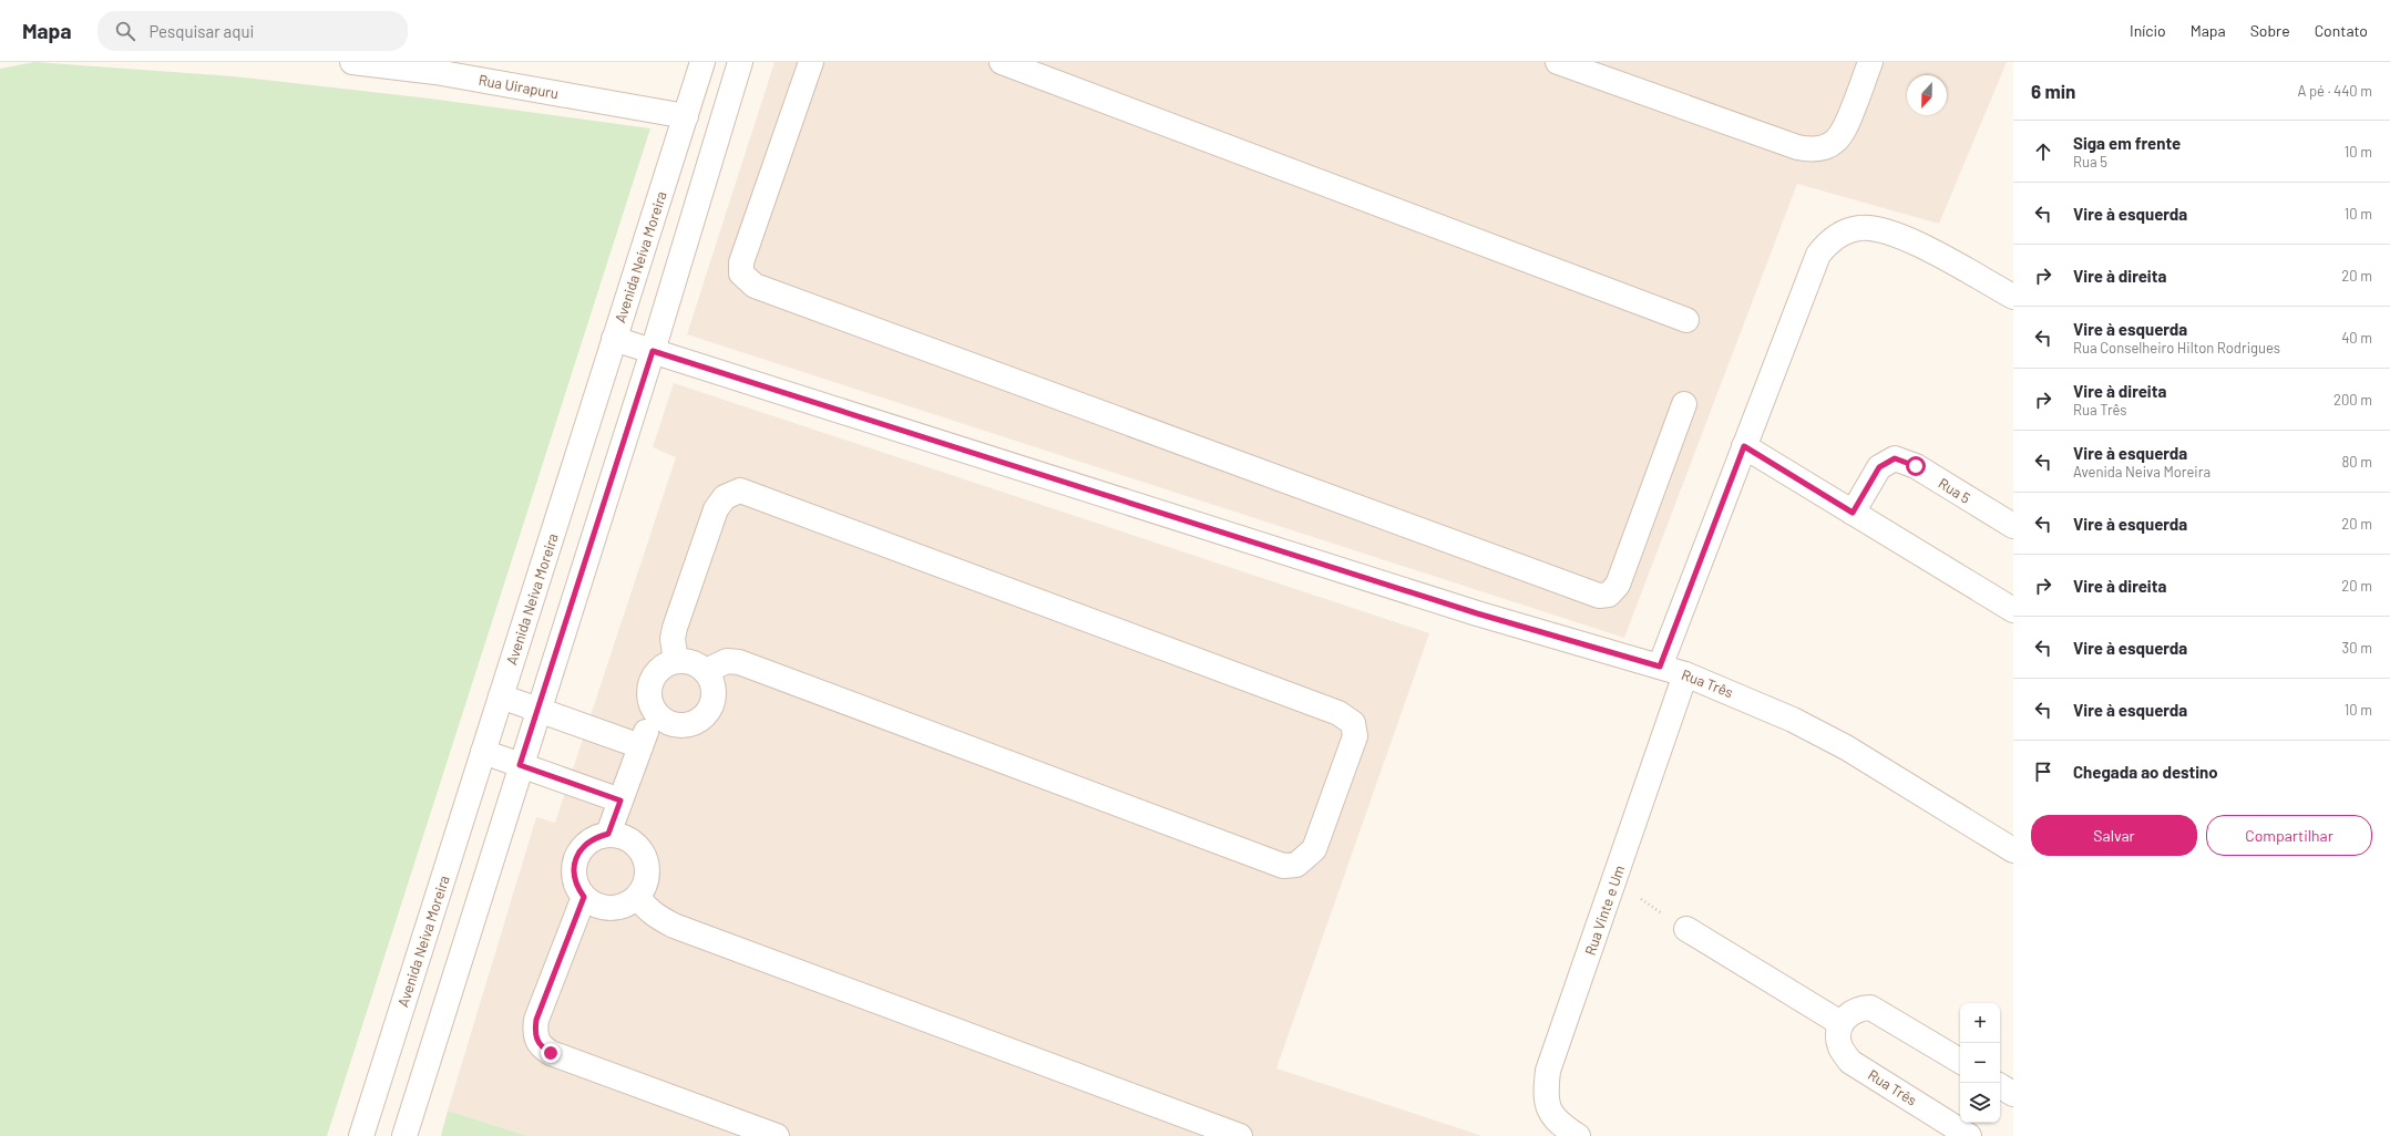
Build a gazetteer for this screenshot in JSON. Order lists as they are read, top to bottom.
{
  "streets": {
    "street": [
      "Rua Uirapuru",
      "Avenida Neiva Moreira",
      "Rua 5",
      "Rua Três",
      "Rua Vinte e Um"
    ]
  },
  "crossings": [
    ["Rua Uirapuru", "Avenida Neiva Moreira"],
    ["Avenida Neiva Moreira", "Rua Três"],
    ["Rua Três", "Rua Vinte e Um"]
  ],
  "north": "bottom",
  "page": {
    "header": "Mapa",
    "search": "Pesquisar aqui",
    "nav": [
      "Início",
      "Mapa",
      "Sobre",
      "Contato"
    ],
    "heading": ["6 min", "A pé · 440 m"],
    "list": [
      ["Siga em frente", "Rua 5", "10 m"],
      ["Vire à esquerda", "10 m"],
      ["Vire à direita", "20 m"],
      ["Vire à esquerda", "Rua Conselheiro Hilton Rodrigues", "40 m"],
      ["Vire à direita", "Rua Três", "200 m"],
      ["Vire à esquerda", "Avenida Neiva Moreira", "80 m"],
      ["Vire à esquerda", "20 m"],
      ["Vire à direita", "20 m"],
      ["Vire à esquerda", "30 m"],
      ["Vire à esquerda", "10 m"],
      "Chegada ao destino"
    ],
    "buttons": ["Salvar", "Compartilhar"],
    "map_buttons": ["+", "−"]
  }
}
